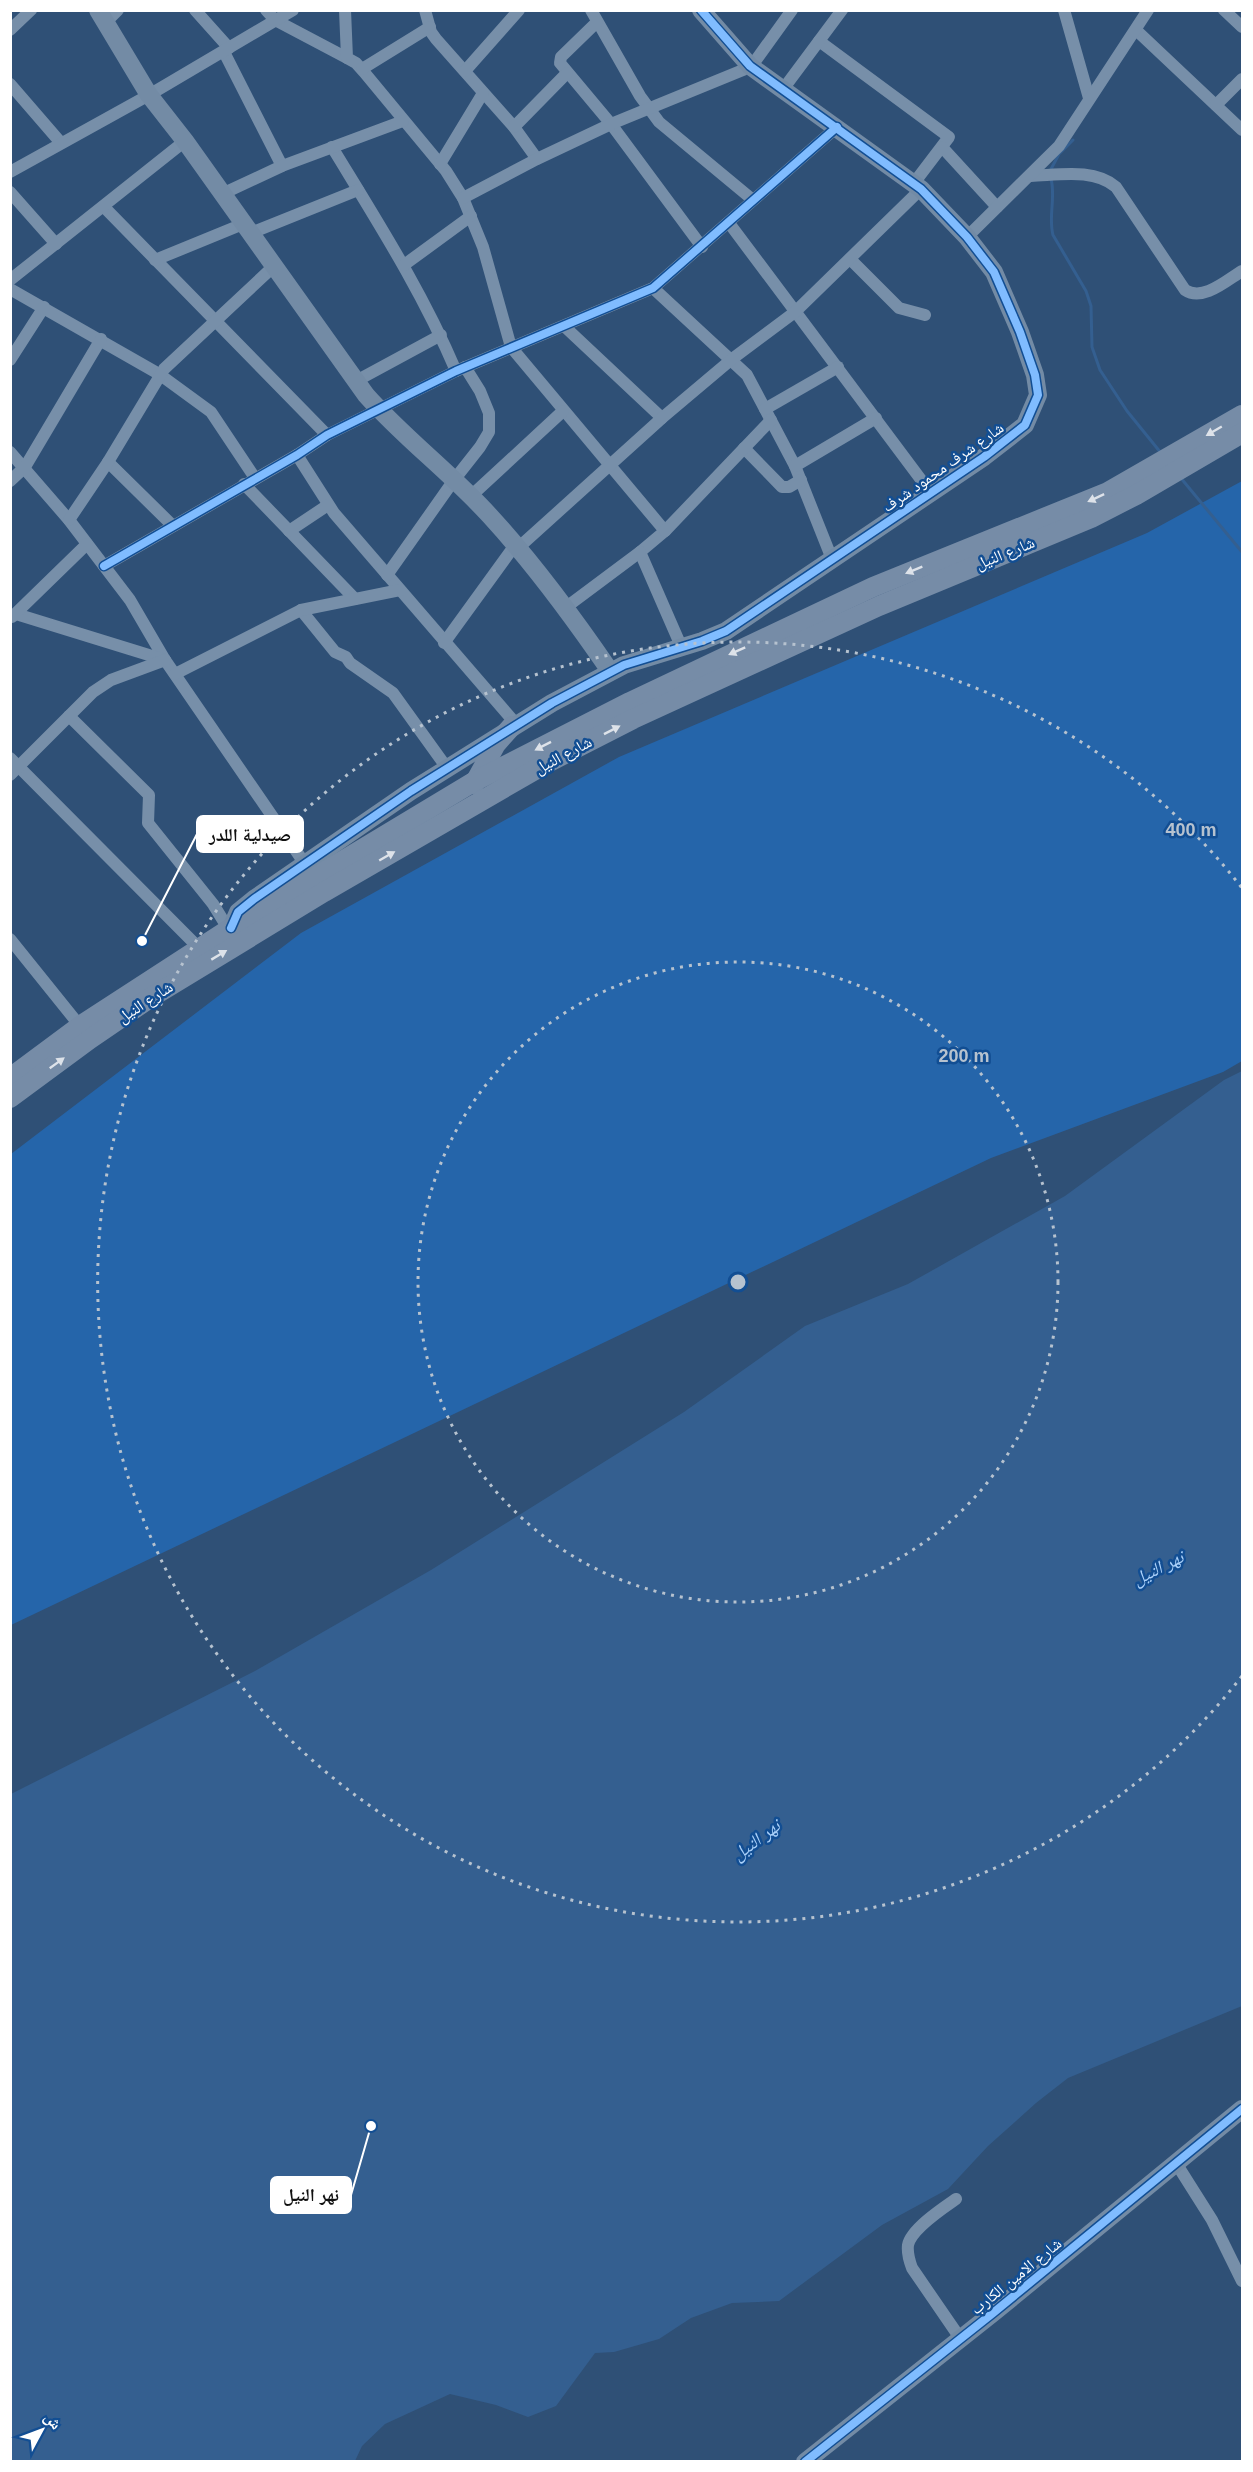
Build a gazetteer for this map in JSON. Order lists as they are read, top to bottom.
{
  "streets": {
    "main road": ["شارع النيل"],
    "street": ["شارع شرف محمود شرف", "شارع الامين الكارب"]
  },
  "crossings": [
    ["شارع شرف محمود شرف", "شارع النيل"]
  ],
  "water": ["نهر النيل"],
  "places": ["صيدلية اللدر", "نهر النيل"],
  "north": "top right",
  "rings": ["400 m", "200 m"]
}
